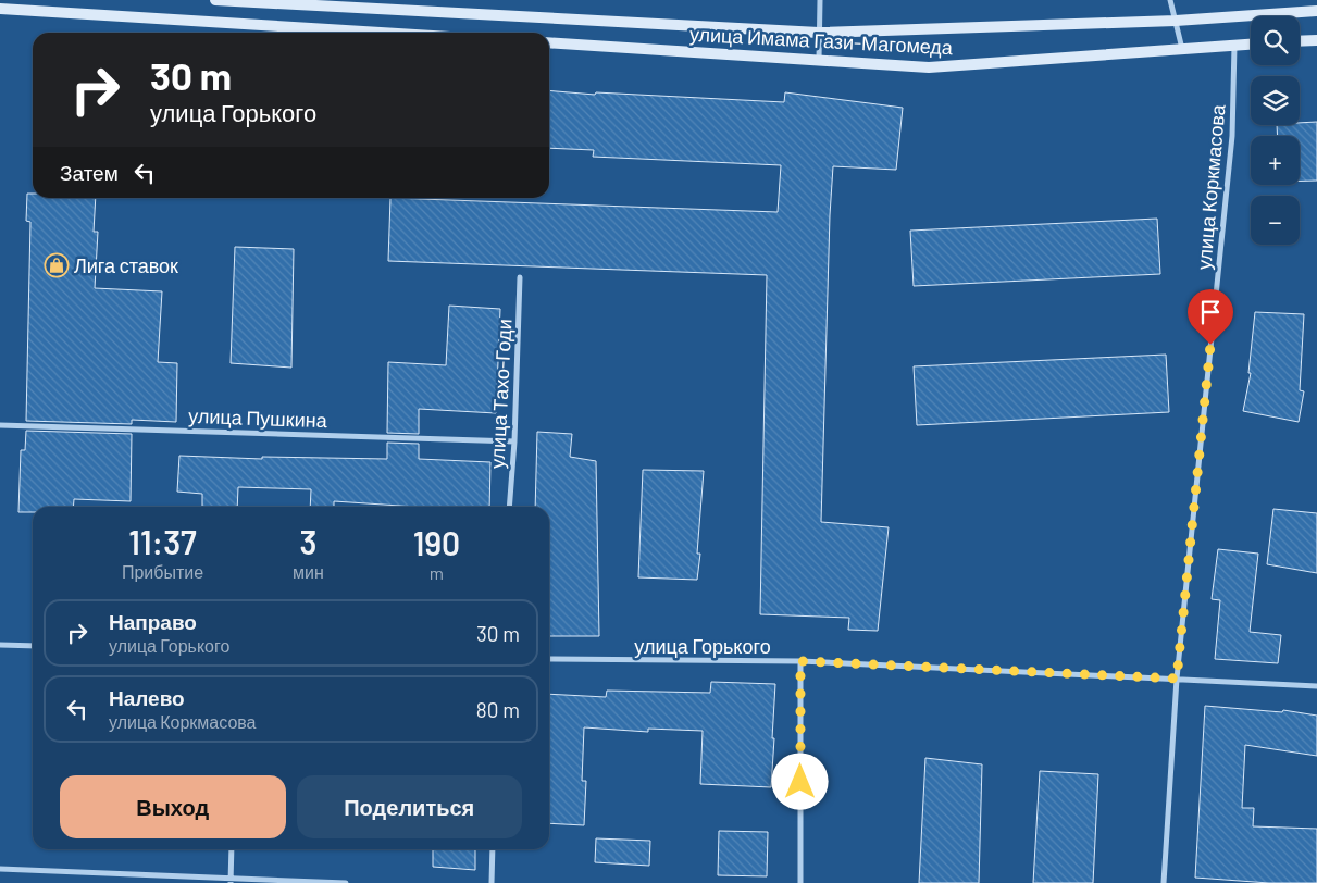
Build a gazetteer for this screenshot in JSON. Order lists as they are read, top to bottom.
{
  "streets": {
    "main road": ["улица Имама Гази-Магомеда"],
    "street": [
      "улица Коркмасова",
      "улица Тахо-Годи",
      "улица Пушкина",
      "улица Горького"
    ]
  },
  "crossings": [
    ["улица Имама Гази-Магомеда", "улица Коркмасова"],
    ["улица Коркмасова", "улица Горького"],
    ["улица Тахо-Годи", "улица Пушкина"]
  ],
  "places": {
    "shop": ["Лига ставок"]
  },
  "page": {
    "map_buttons": ["+", "−"],
    "turn": ["30 m", "улица Горького"],
    "then": "Затем",
    "eta": [
      "11:37",
      "Прибытие",
      "3",
      "мин",
      "190",
      "m"
    ],
    "list": [
      {
        "name": "Направо",
        "note": "улица Горького",
        "value": "30 m"
      },
      {
        "name": "Налево",
        "note": "улица Коркмасова",
        "value": "80 m"
      }
    ],
    "buttons": ["Выход", "Поделиться"]
  }
}
